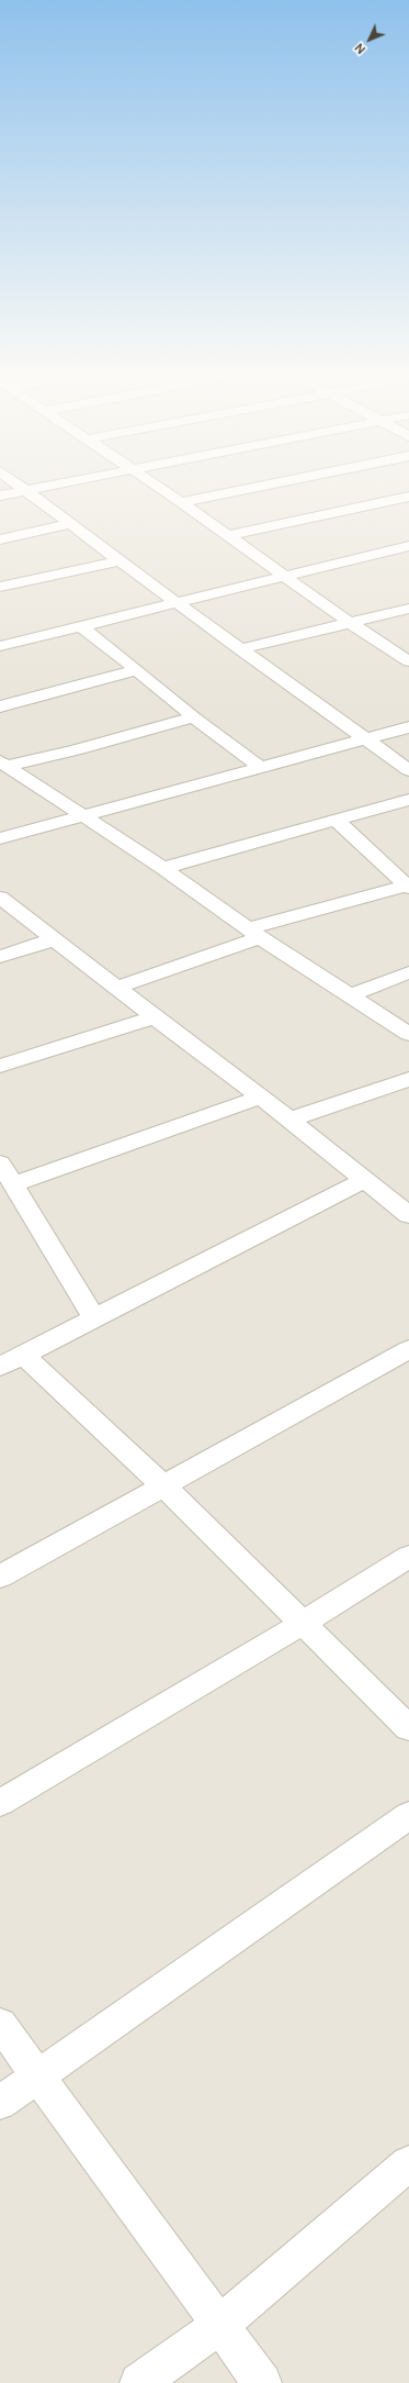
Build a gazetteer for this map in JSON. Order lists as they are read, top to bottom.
{
  "north": "bottom left"
}
